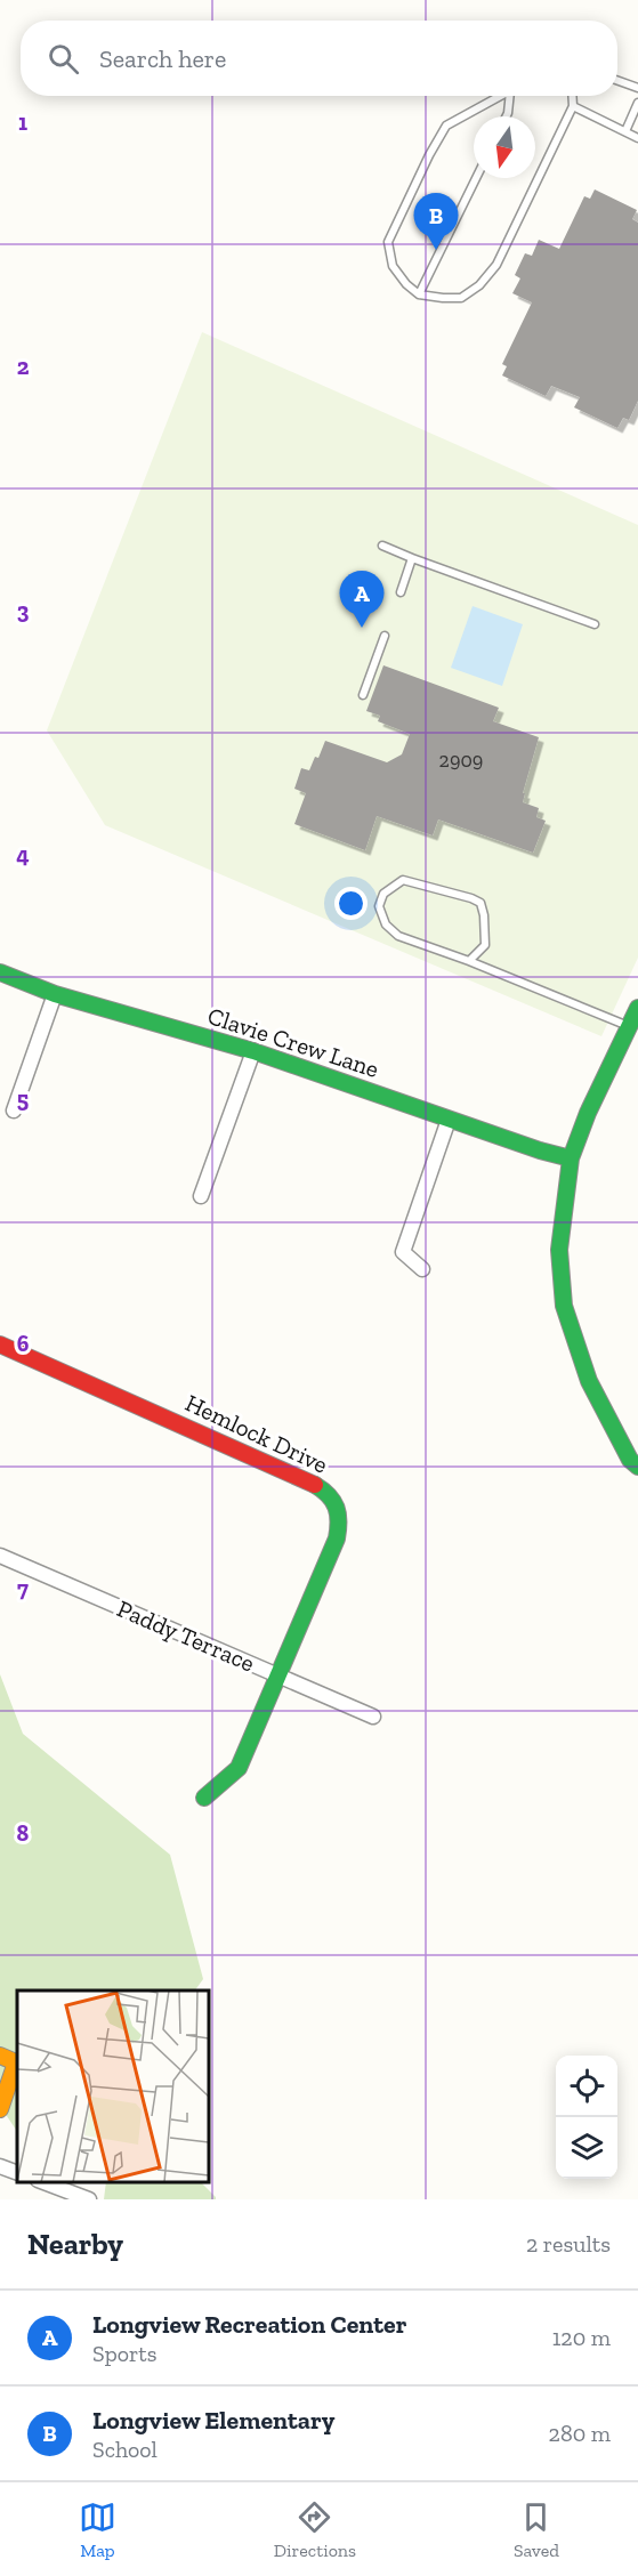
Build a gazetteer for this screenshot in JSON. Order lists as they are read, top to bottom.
{
  "streets": {
    "street": ["Clavie Crew Lane", "Hemlock Drive", "Paddy Terrace"]
  },
  "crossings": [
    ["Hemlock Drive", "Paddy Terrace"]
  ],
  "house_numbers": ["2909"],
  "north": "bottom",
  "page": {
    "search": "Search here",
    "pins": ["B", "A"],
    "heading": ["Nearby", "2 results"],
    "list": [
      {
        "mark": "A",
        "name": "Longview Recreation Center",
        "note": "Sports",
        "value": "120 m"
      },
      {
        "mark": "B",
        "name": "Longview Elementary",
        "note": "School",
        "value": "280 m"
      }
    ],
    "nav": ["Map", "Directions", "Saved"]
  },
  "grid": {
    "rows": [
      "1",
      "2",
      "3",
      "4",
      "5",
      "6",
      "7",
      "8"
    ]
  }
}
